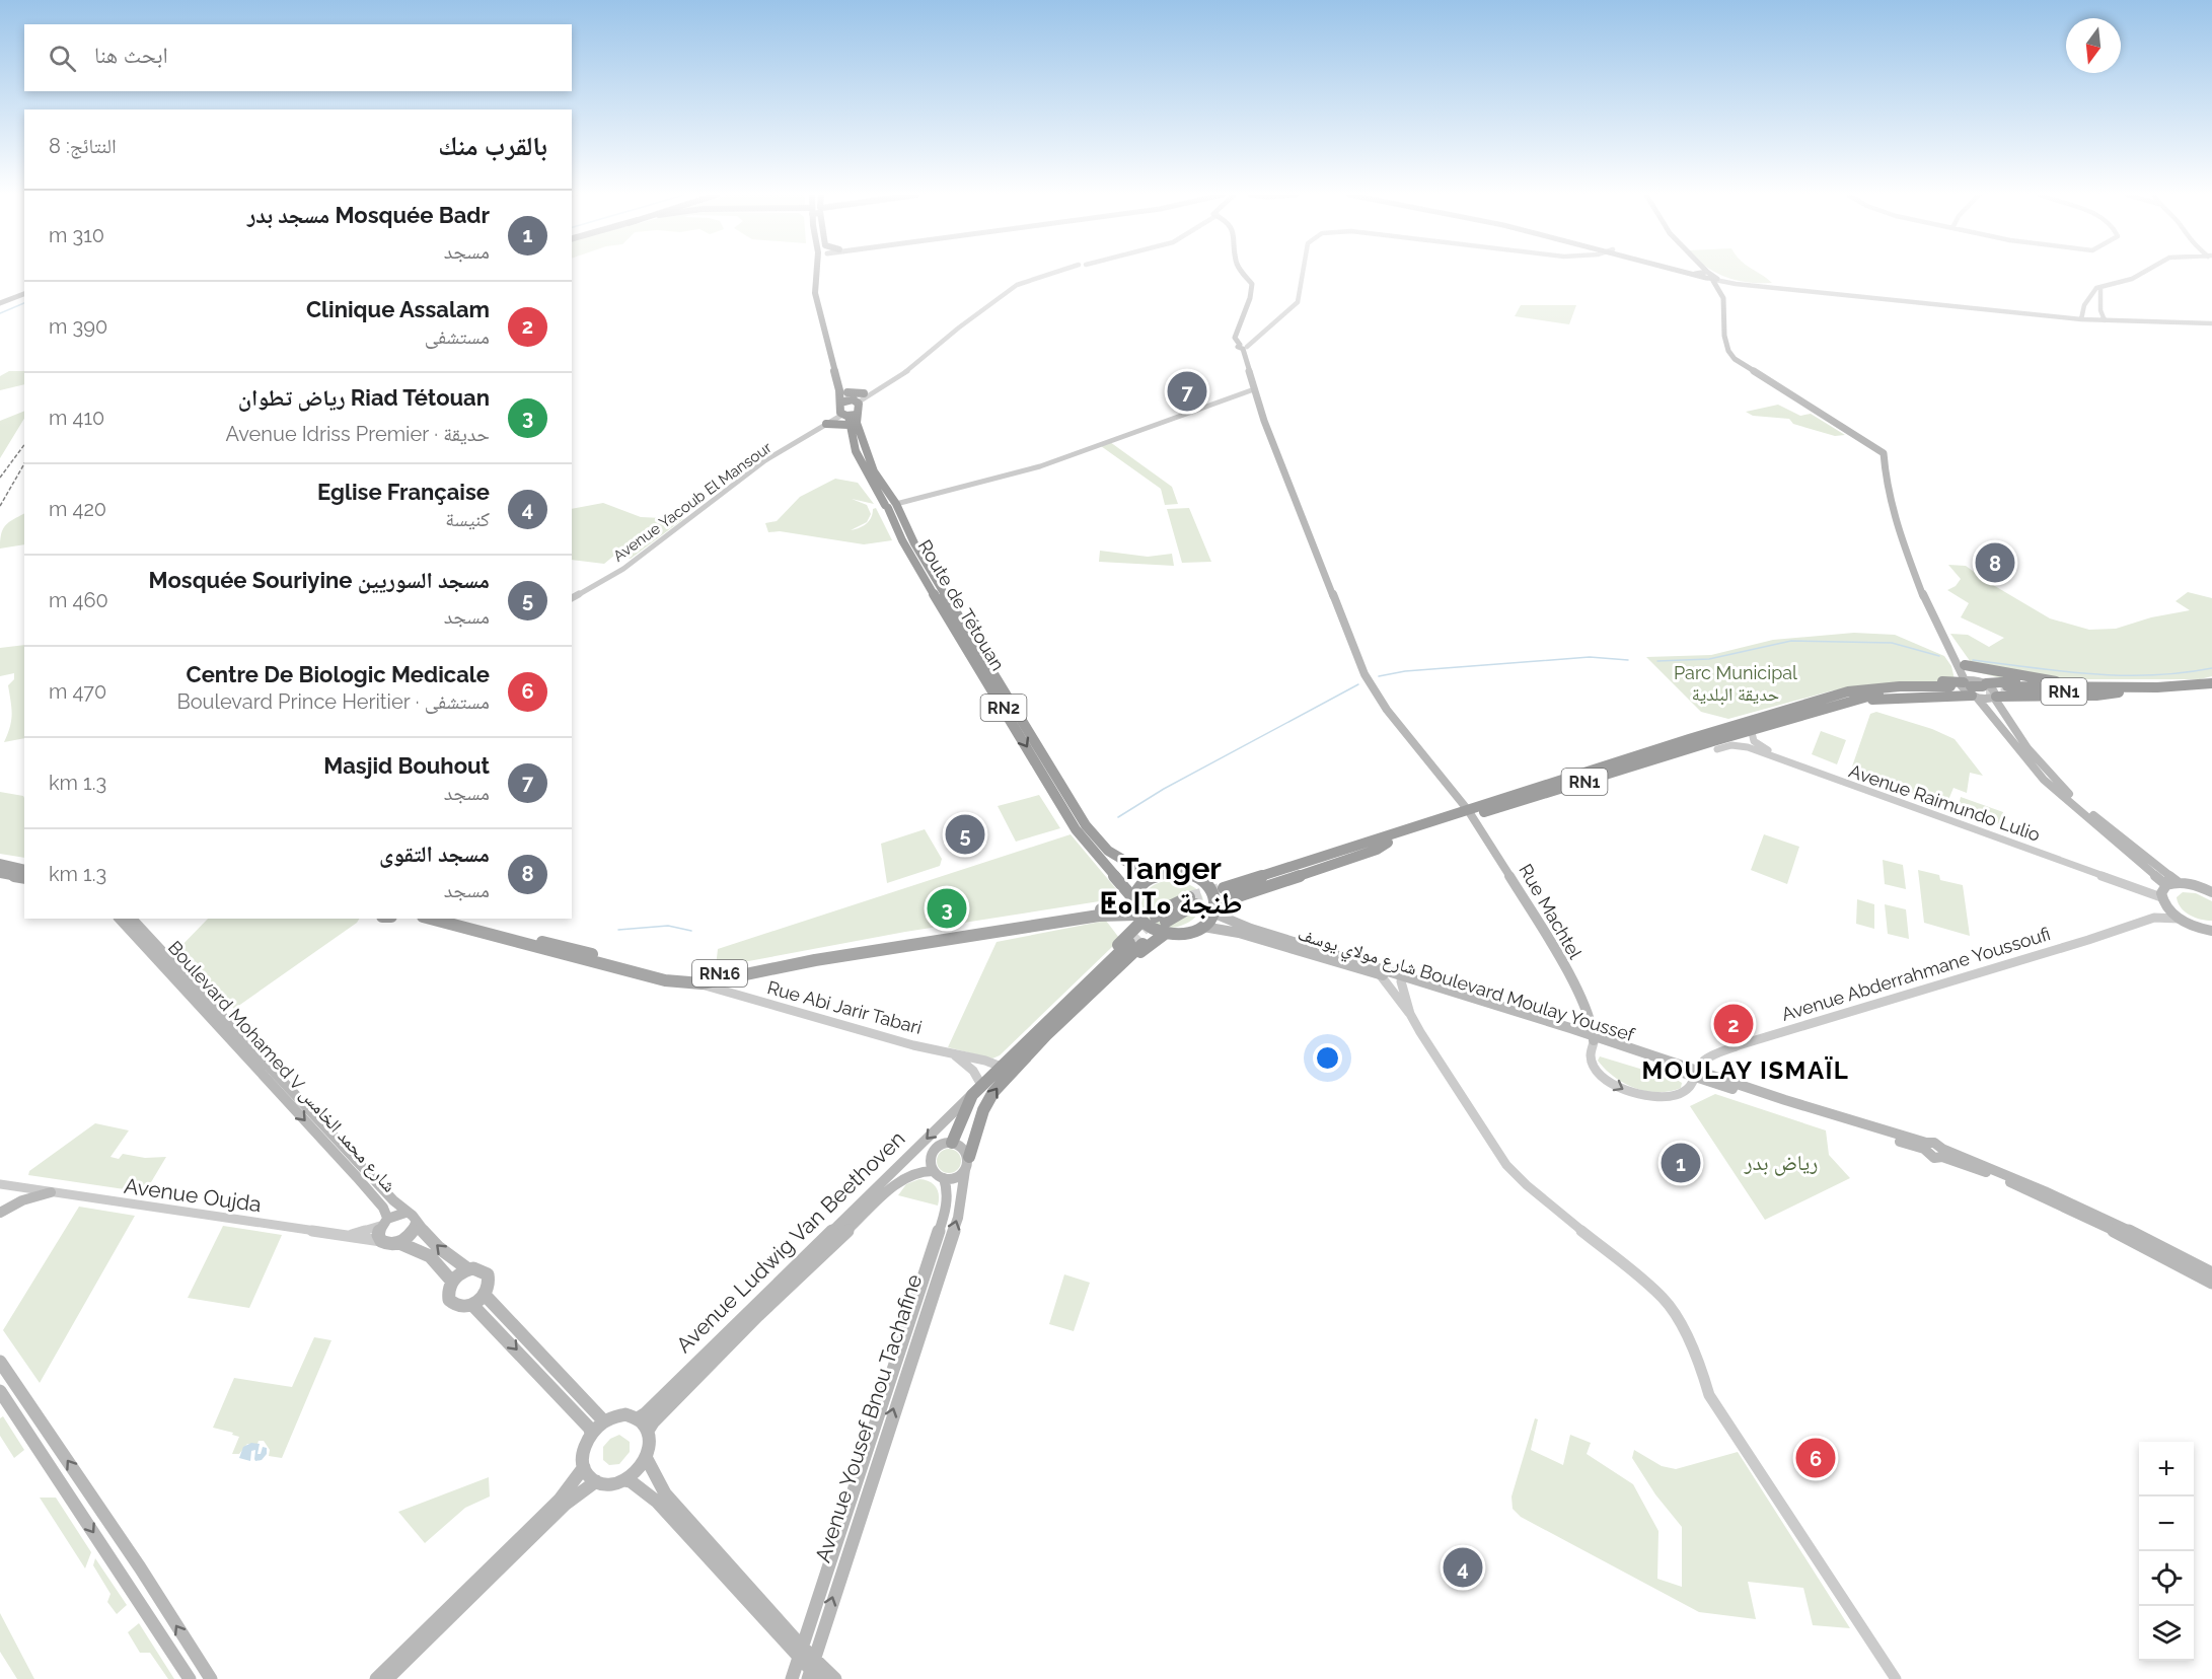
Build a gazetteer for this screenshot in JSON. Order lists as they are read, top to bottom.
{
  "streets": {
    "highway": [
      "Route de Tétouan",
      "RN1",
      "RN2",
      "Avenue Ludwig Van Beethoven"
    ],
    "main road": [
      "Rue Machtel",
      "RN16",
      "شارع مولاي يوسف Boulevard Moulay Youssef",
      "Boulevard Mohamed V شارع محمد الخامس",
      "Avenue Yousef Bnou Tachafine"
    ],
    "street": [
      "Avenue Yacoub El Mansour",
      "Avenue Raimundo Lulio",
      "Avenue Abderrahmane Youssoufi",
      "Rue Abi Jarir Tabari",
      "Avenue Oujda"
    ]
  },
  "crossings": [
    ["Route de Tétouan", "RN1"],
    ["Route de Tétouan", "RN16"],
    ["Route de Tétouan", "شارع مولاي يوسف Boulevard Moulay Youssef"],
    ["RN1", "Avenue Raimundo Lulio"],
    ["RN1", "Rue Machtel"],
    ["RN1", "RN16"],
    ["RN1", "شارع مولاي يوسف Boulevard Moulay Youssef"],
    ["Rue Machtel", "Avenue Abderrahmane Youssoufi"],
    ["Rue Machtel", "شارع مولاي يوسف Boulevard Moulay Youssef"],
    ["RN16", "شارع مولاي يوسف Boulevard Moulay Youssef"],
    ["RN16", "Rue Abi Jarir Tabari"],
    ["Avenue Abderrahmane Youssoufi", "شارع مولاي يوسف Boulevard Moulay Youssef"],
    ["Rue Abi Jarir Tabari", "Avenue Ludwig Van Beethoven"],
    ["Boulevard Mohamed V شارع محمد الخامس", "Avenue Oujda"],
    ["Avenue Ludwig Van Beethoven", "Avenue Yousef Bnou Tachafine"]
  ],
  "districts": ["Tanger ⵟⴰⵏⵊⴰ طنجة", "MOULAY ISMAÏL"],
  "parks": ["Parc Municipal حديقة البلدية", "رياض بدر"],
  "north": "bottom",
  "page": {
    "search": "ابحث هنا",
    "heading": ["بالقرب منك", "النتائج: 8"],
    "list": [
      {
        "mark": "1",
        "name": "Mosquée Badr مسجد بدر",
        "note": "مسجد",
        "value": "310 m"
      },
      {
        "mark": "2",
        "name": "Clinique Assalam",
        "note": "مستشفى",
        "value": "390 m"
      },
      {
        "mark": "3",
        "name": "Riad Tétouan رياض تطوان",
        "note": "حديقة · Avenue Idriss Premier",
        "value": "410 m"
      },
      {
        "mark": "4",
        "name": "Eglise Française",
        "note": "كنيسة",
        "value": "420 m"
      },
      {
        "mark": "5",
        "name": "مسجد السوريين Mosquée Souriyine",
        "note": "مسجد",
        "value": "460 m"
      },
      {
        "mark": "6",
        "name": "Centre De Biologic Medicale",
        "note": "مستشفى · Boulevard Prince Heritier",
        "value": "470 m"
      },
      {
        "mark": "7",
        "name": "Masjid Bouhout",
        "note": "مسجد",
        "value": "1.3 km"
      },
      {
        "mark": "8",
        "name": "مسجد التقوى",
        "note": "مسجد",
        "value": "1.3 km"
      }
    ],
    "pins": [
      "7",
      "8",
      "5",
      "3",
      "2",
      "1",
      "6",
      "4"
    ],
    "map_buttons": ["+", "−"]
  }
}
